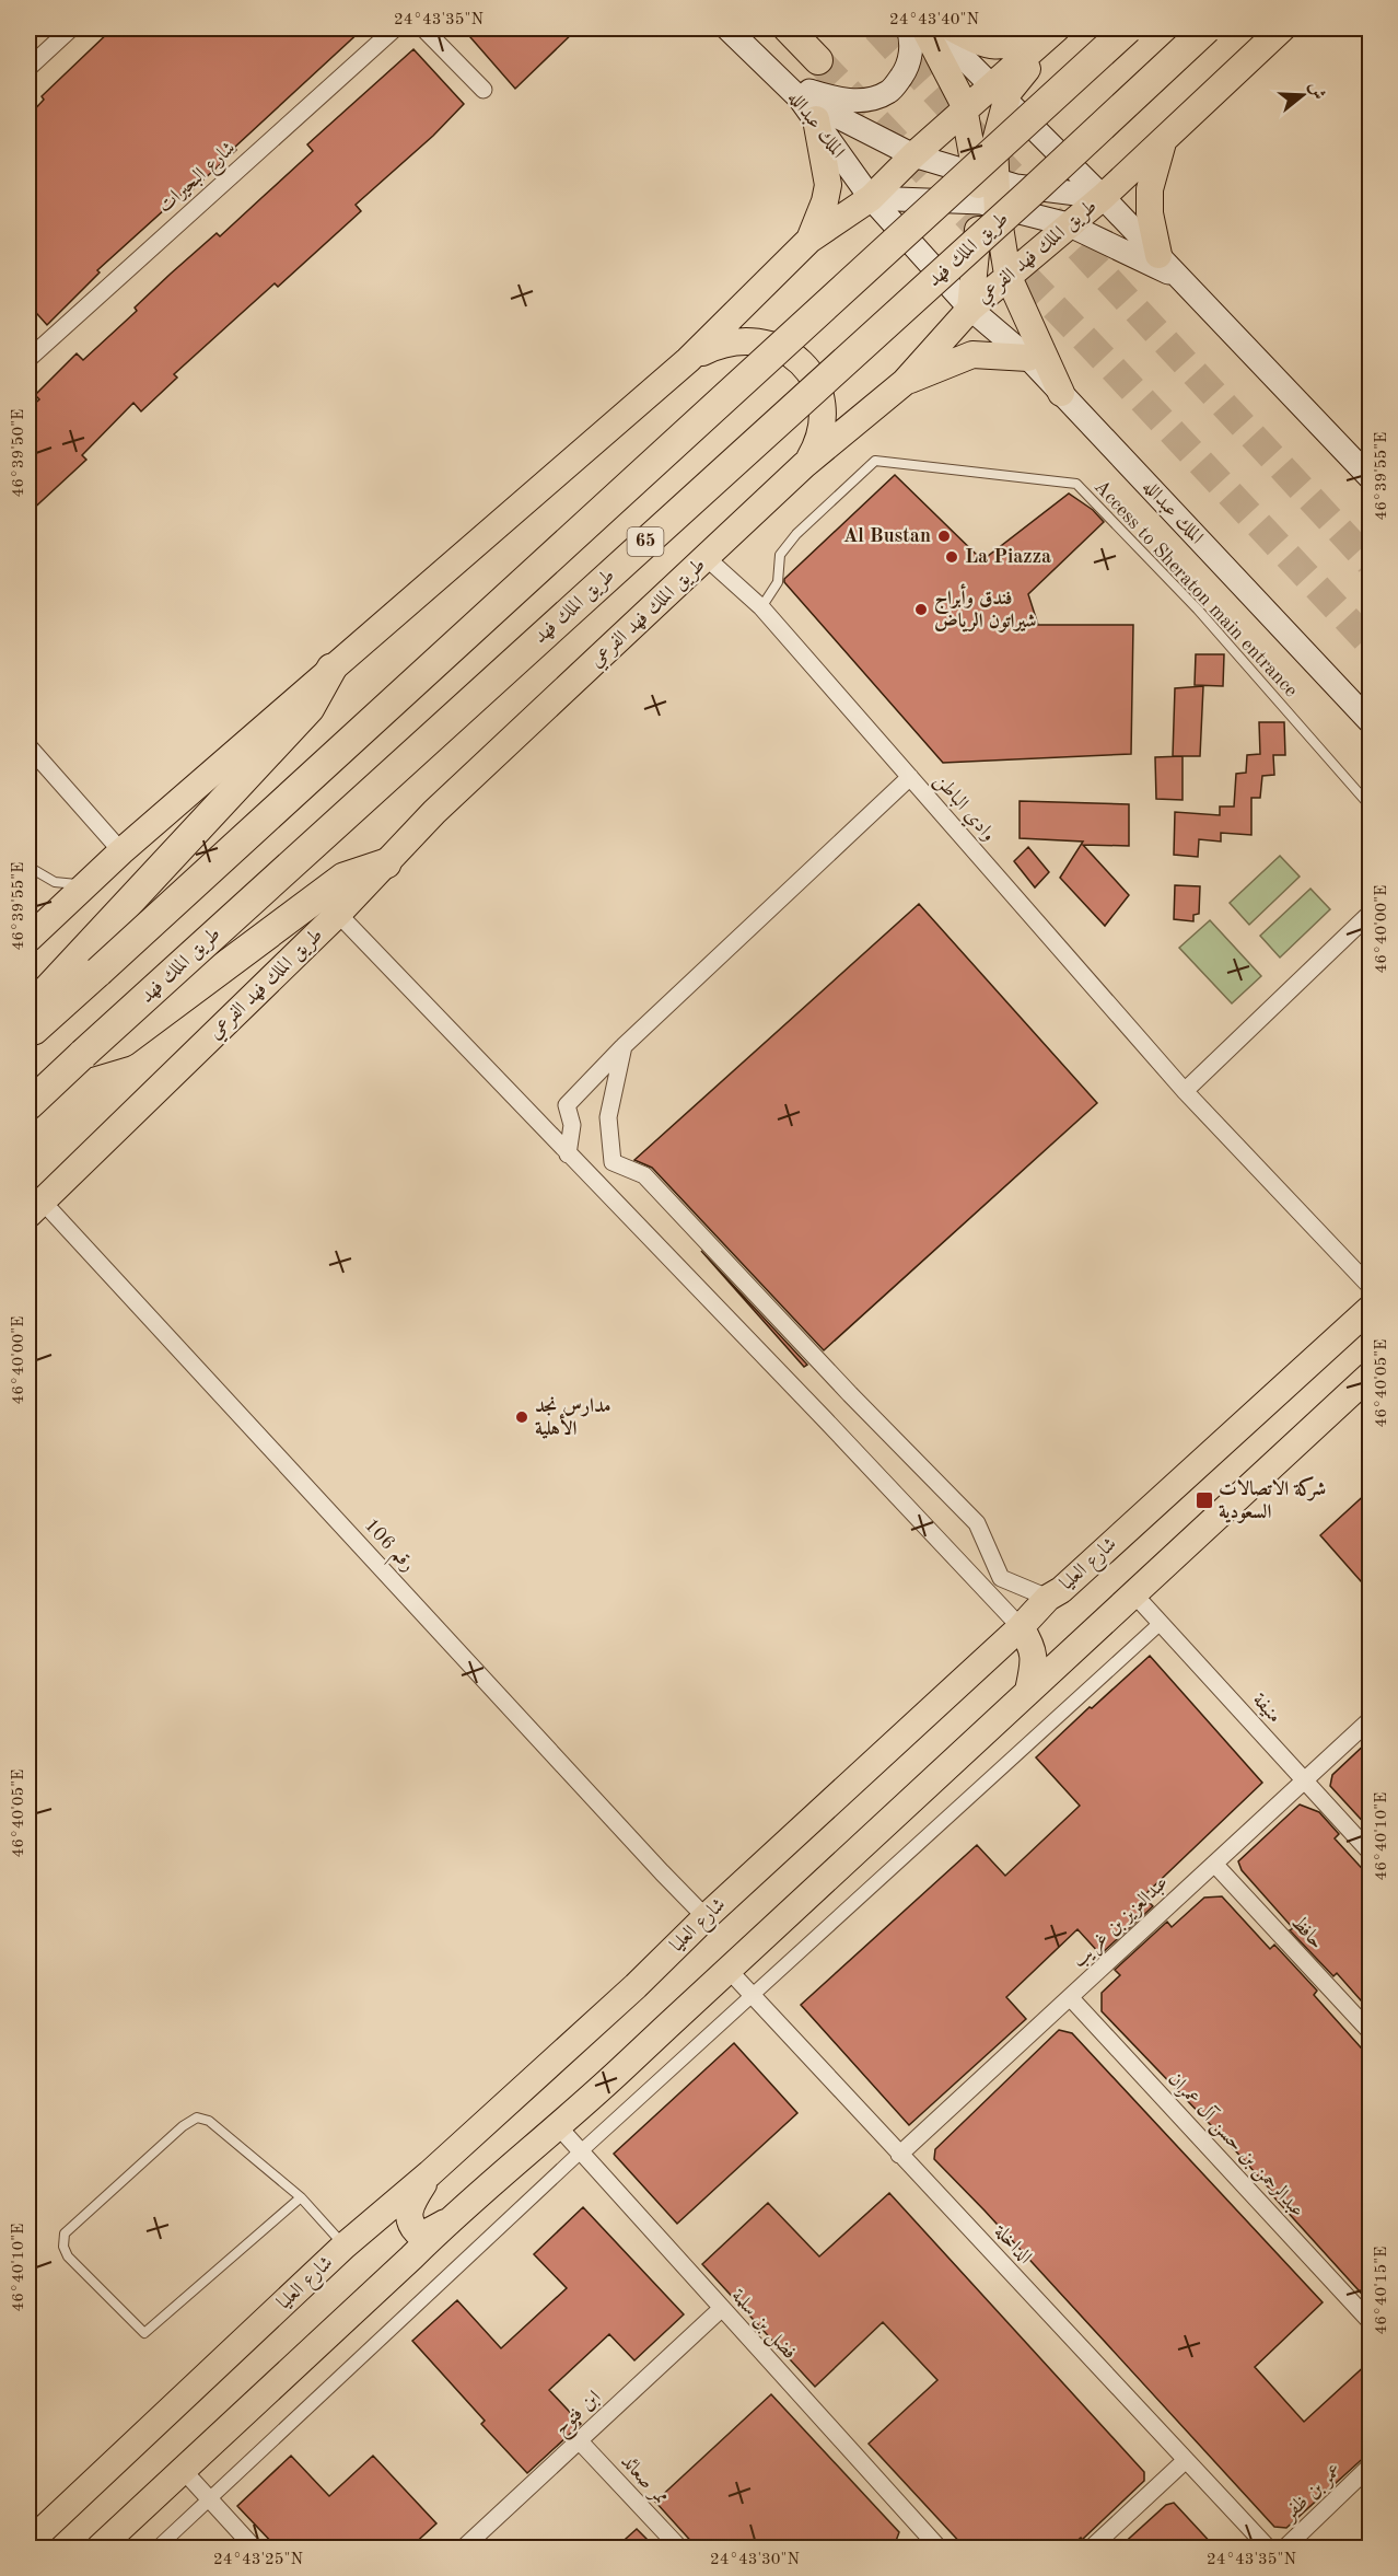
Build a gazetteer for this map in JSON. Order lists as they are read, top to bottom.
{
  "streets": {
    "highway": ["طريق الملك فهد", "65"],
    "main road": ["الملك عبدالله", "طريق الملك فهد الفرعي", "شارع العليا"],
    "street": [
      "شارع البحيرات",
      "وادي الباطن",
      "رقم 106",
      "منيفة",
      "عبدالعزيز بن غريب",
      "حافظ",
      "عبدالرحمن بن حسن آل عمران",
      "الداخلة",
      "فضل بن سلمة",
      "ابن فتوح",
      "ممر صعائد",
      "عمر بن ظفر"
    ],
    "lane": ["Access to Sheraton main entrance"]
  },
  "crossings": [
    ["الملك عبدالله", "طريق الملك فهد الفرعي"],
    ["طريق الملك فهد الفرعي", "وادي الباطن"],
    ["طريق الملك فهد الفرعي", "رقم 106"],
    ["Access to Sheraton main entrance", "وادي الباطن"],
    ["رقم 106", "شارع العليا"],
    ["منيفة", "عبدالعزيز بن غريب"],
    ["عبدالعزيز بن غريب", "حافظ"],
    ["عبدالعزيز بن غريب", "عبدالرحمن بن حسن آل عمران"],
    ["عبدالعزيز بن غريب", "الداخلة"],
    ["فضل بن سلمة", "ابن فتوح"],
    ["ابن فتوح", "ممر صعائد"]
  ],
  "places": {
    "other": [
      "Al Bustan",
      "La Piazza",
      "فندق وأبراج شيراتون الرياض",
      "مدارس نجد الأهلية"
    ],
    "transit": ["شركة الاتصالات السعودية"]
  },
  "north": "right",
  "coordinates": [
    "24°43'35\"N",
    "24°43'40\"N",
    "46°39'50\"E",
    "46°39'55\"E",
    "46°40'00\"E",
    "46°40'05\"E",
    "46°40'10\"E",
    "46°40'15\"E",
    "24°43'25\"N",
    "24°43'30\"N"
  ]
}
